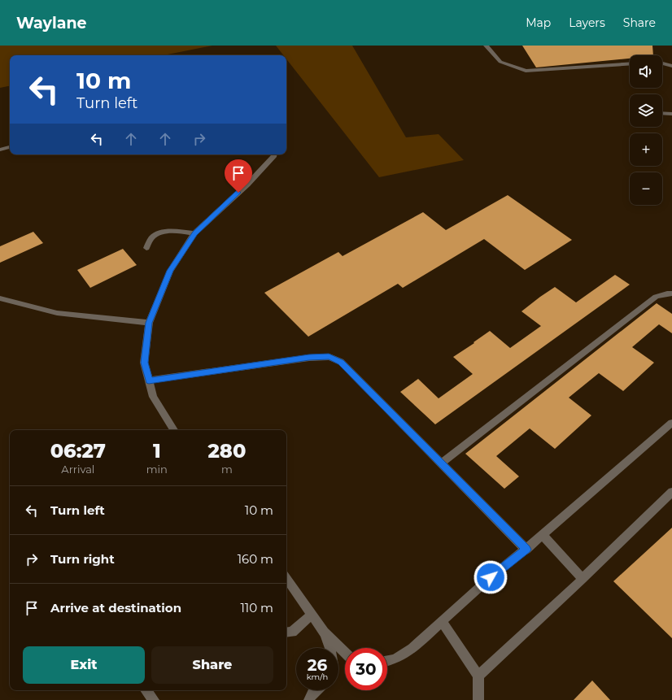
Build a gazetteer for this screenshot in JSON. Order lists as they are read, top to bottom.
{
  "page": {
    "header": "Waylane",
    "nav": ["Map", "Layers", "Share"],
    "map_buttons": ["+", "−"],
    "turn": ["10 m", "Turn left"],
    "eta": [
      "06:27",
      "Arrival",
      "1",
      "min",
      "280",
      "m"
    ],
    "list": [
      {
        "name": "Turn left",
        "value": "10 m"
      },
      {
        "name": "Turn right",
        "value": "160 m"
      },
      {
        "name": "Arrive at destination",
        "value": "110 m"
      }
    ],
    "buttons": ["Exit", "Share"],
    "speed": "26 km/h",
    "limit": "30"
  }
}
